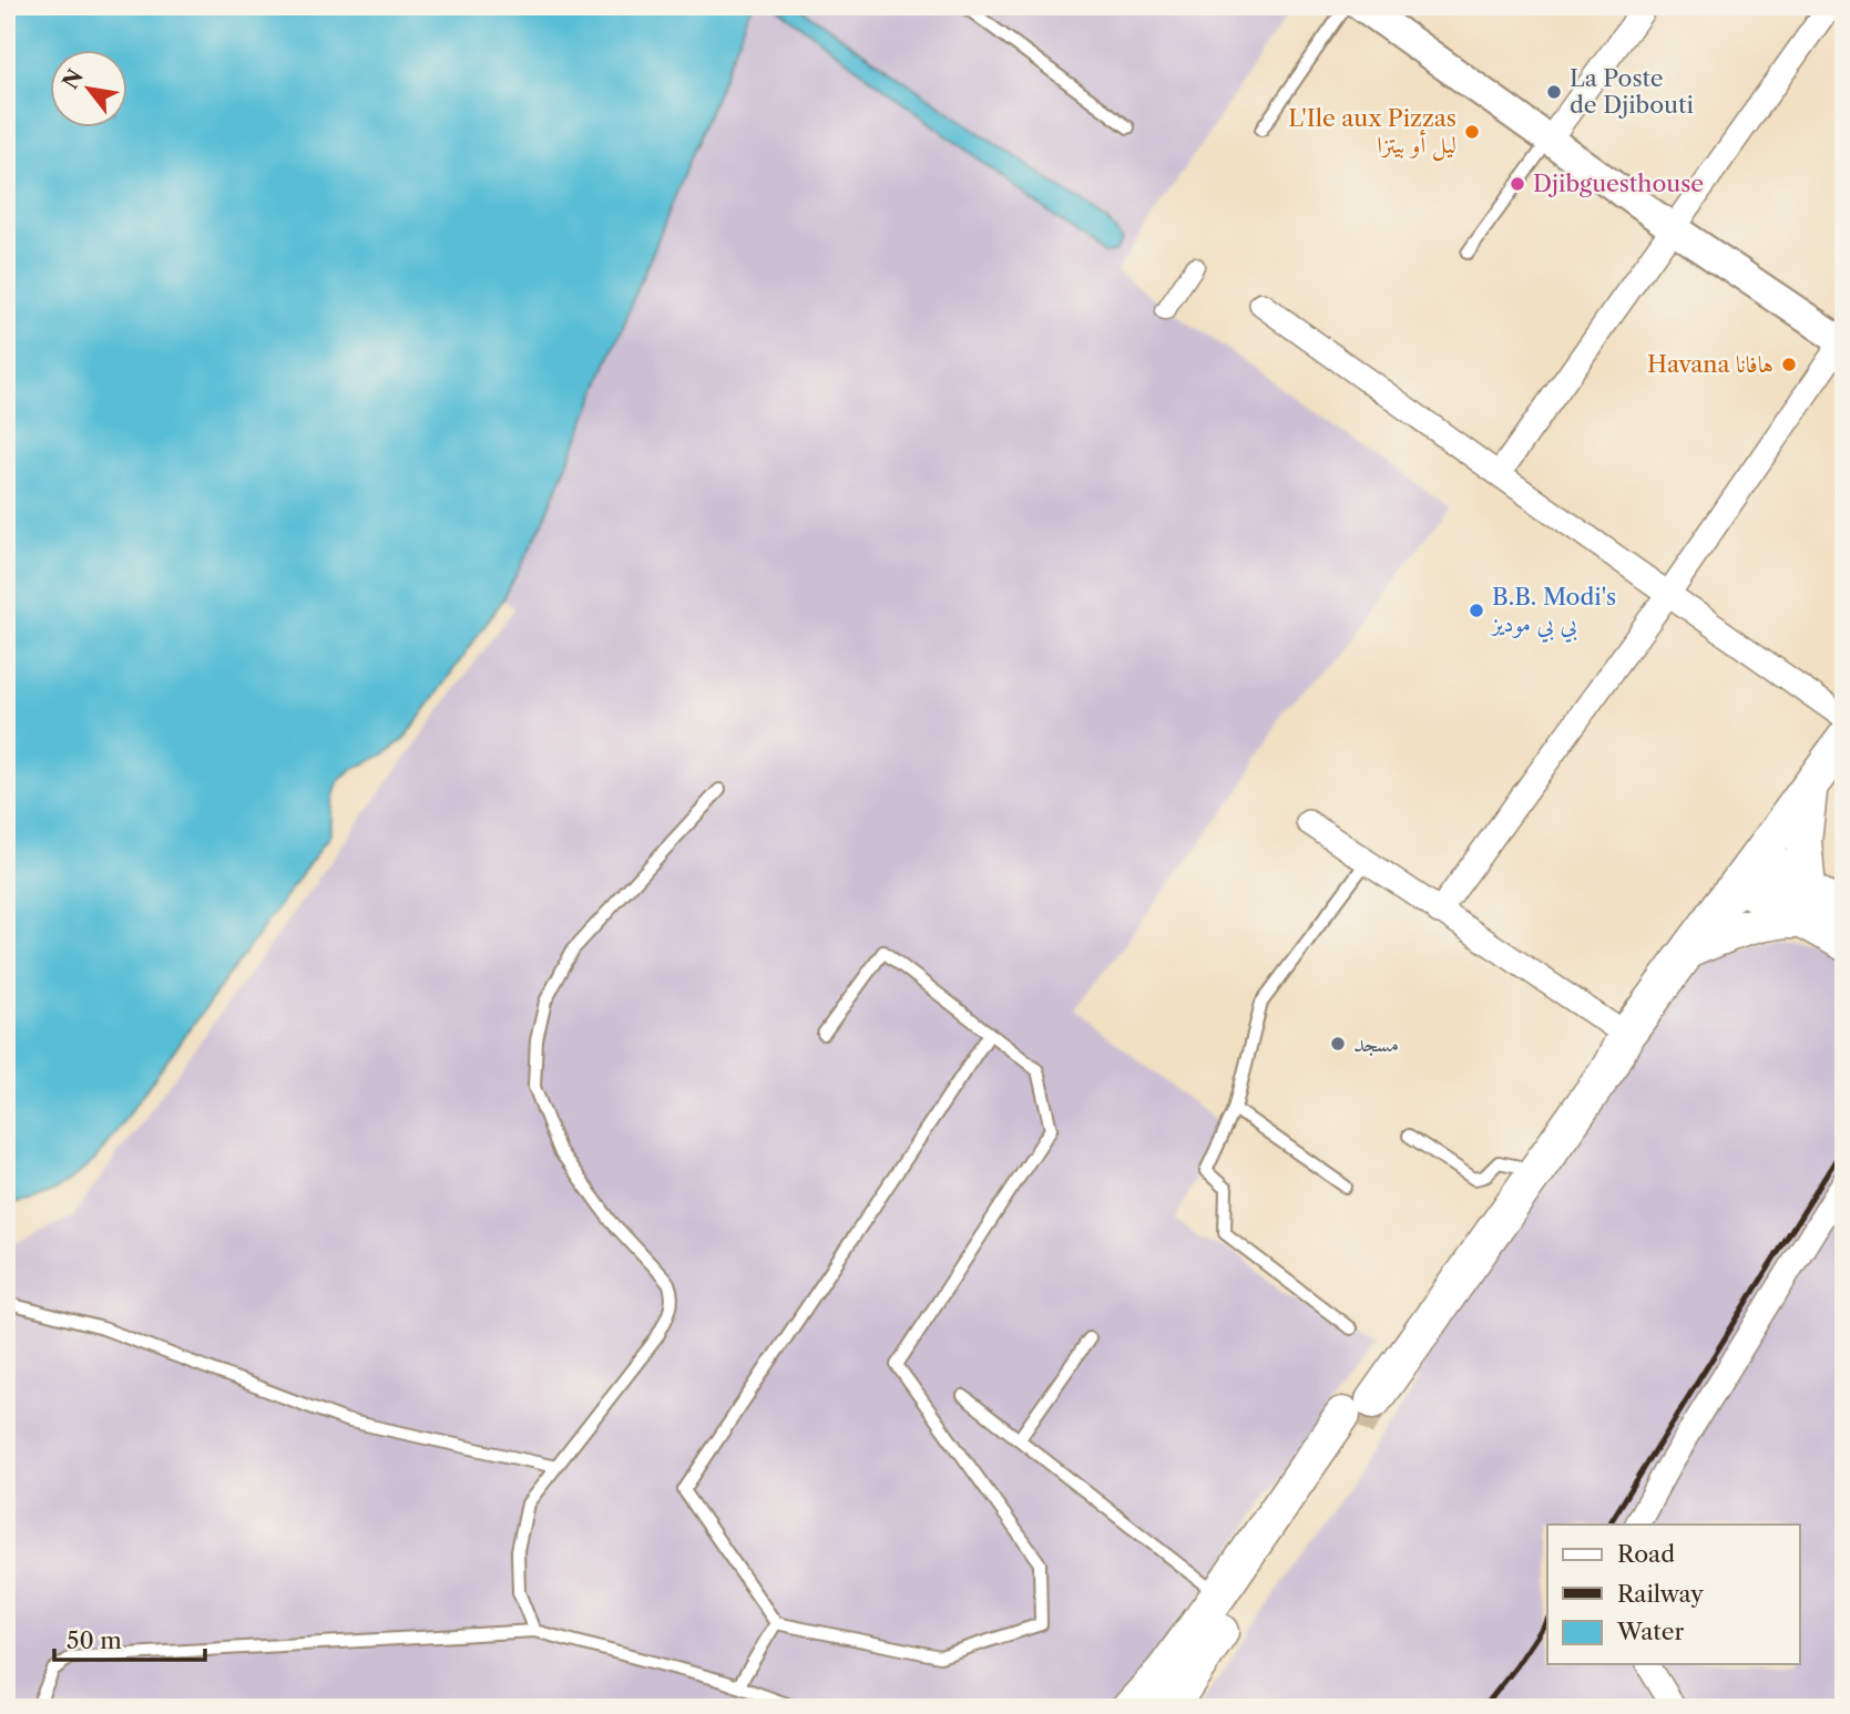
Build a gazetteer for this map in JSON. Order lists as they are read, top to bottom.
{
  "places": [
    "La Poste de Djibouti",
    "L'Ile aux Pizzas ليل أو بيتزا",
    "Djibguesthouse",
    "Havana هافانا",
    "B.B. Modi's بي بي موديز",
    "مسجد"
  ],
  "legend": ["Road", "Railway", "Water"],
  "scale_bar": "50 m",
  "north": "top left"
}
